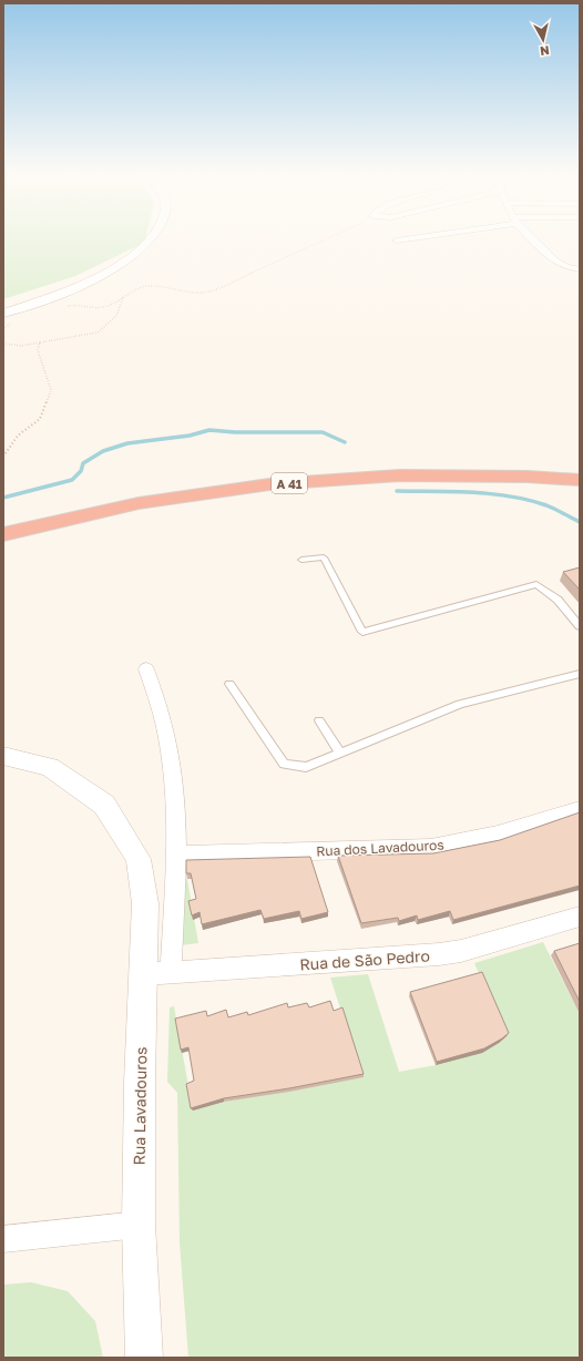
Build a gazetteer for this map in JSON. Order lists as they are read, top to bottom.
{
  "streets": {
    "highway": ["A 41"],
    "street": ["Rua dos Lavadouros", "Rua de São Pedro", "Rua Lavadouros"]
  },
  "crossings": [
    ["Rua de São Pedro", "Rua Lavadouros"]
  ],
  "north": "bottom"
}
